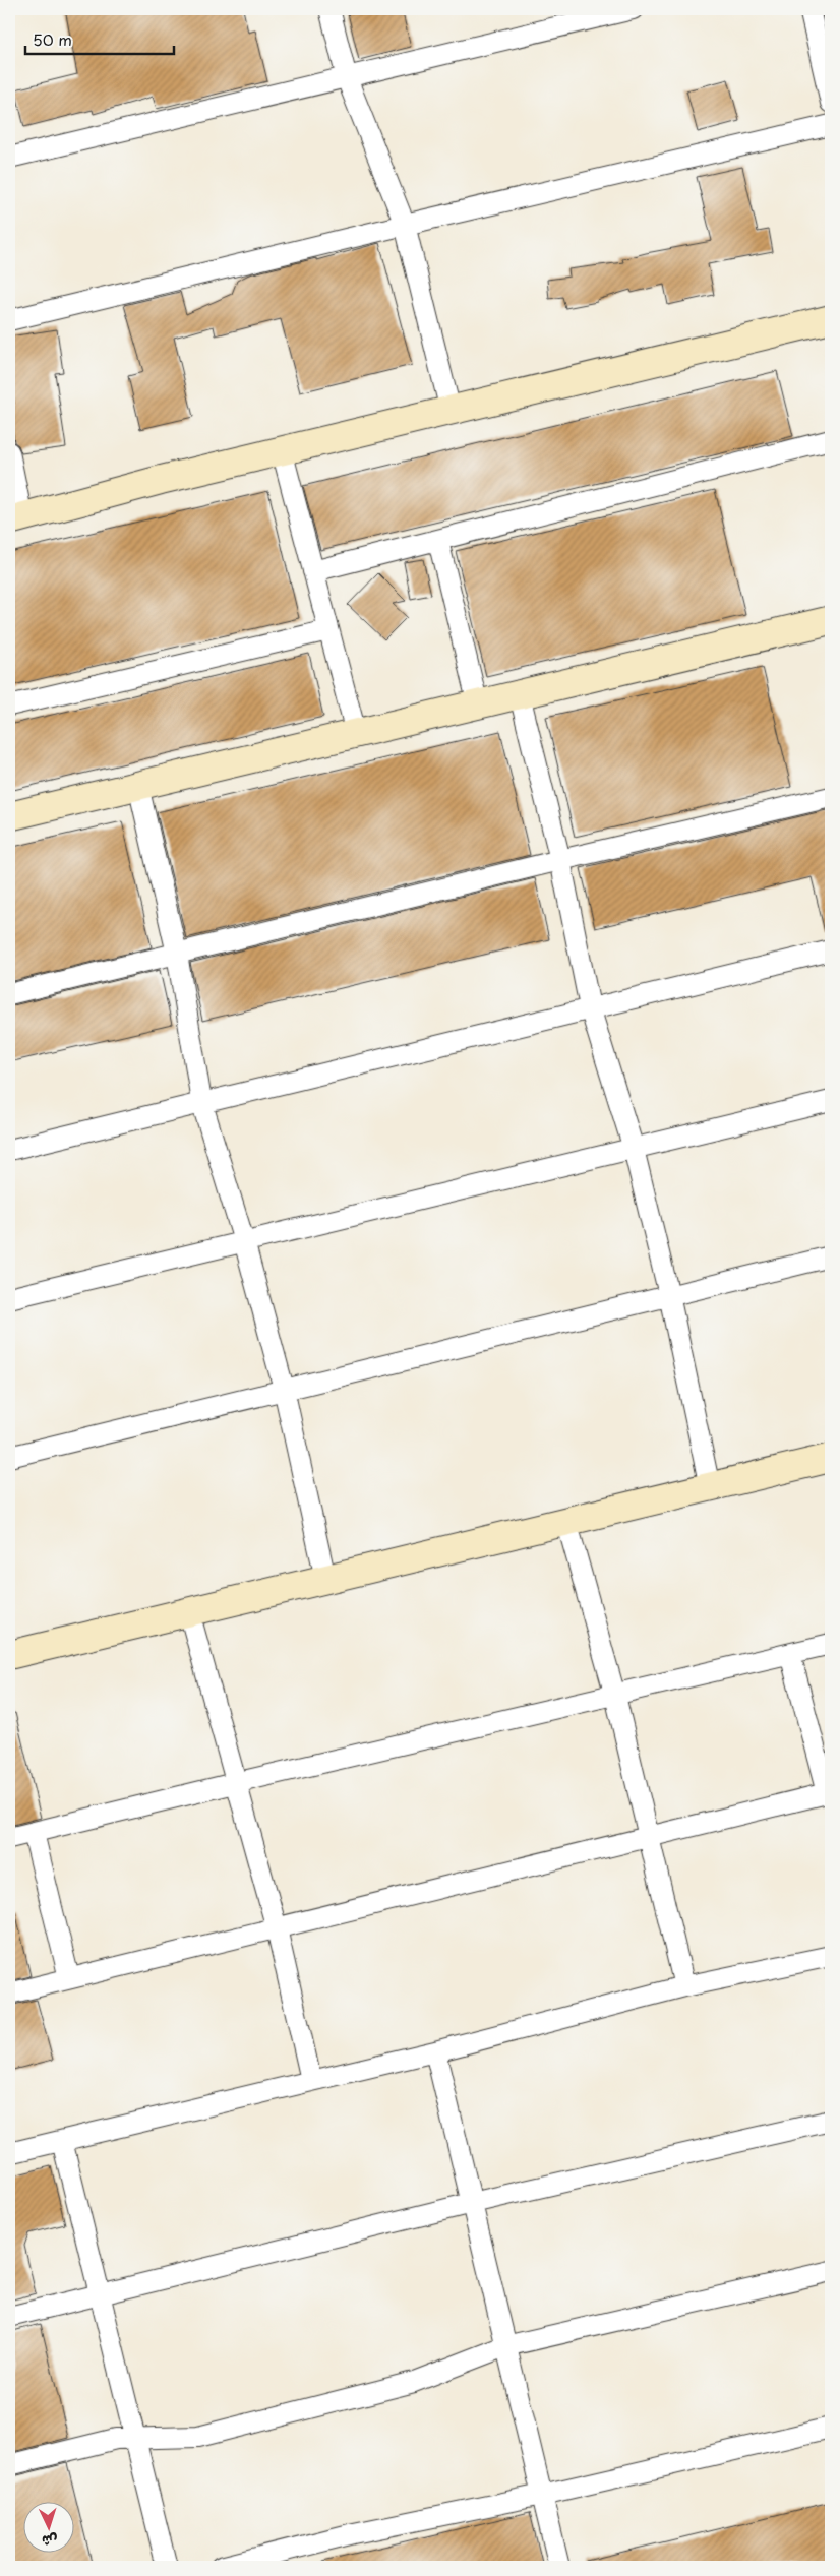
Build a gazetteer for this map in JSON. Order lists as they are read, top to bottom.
{
  "scale_bar": "50 m",
  "north": "bottom"
}
